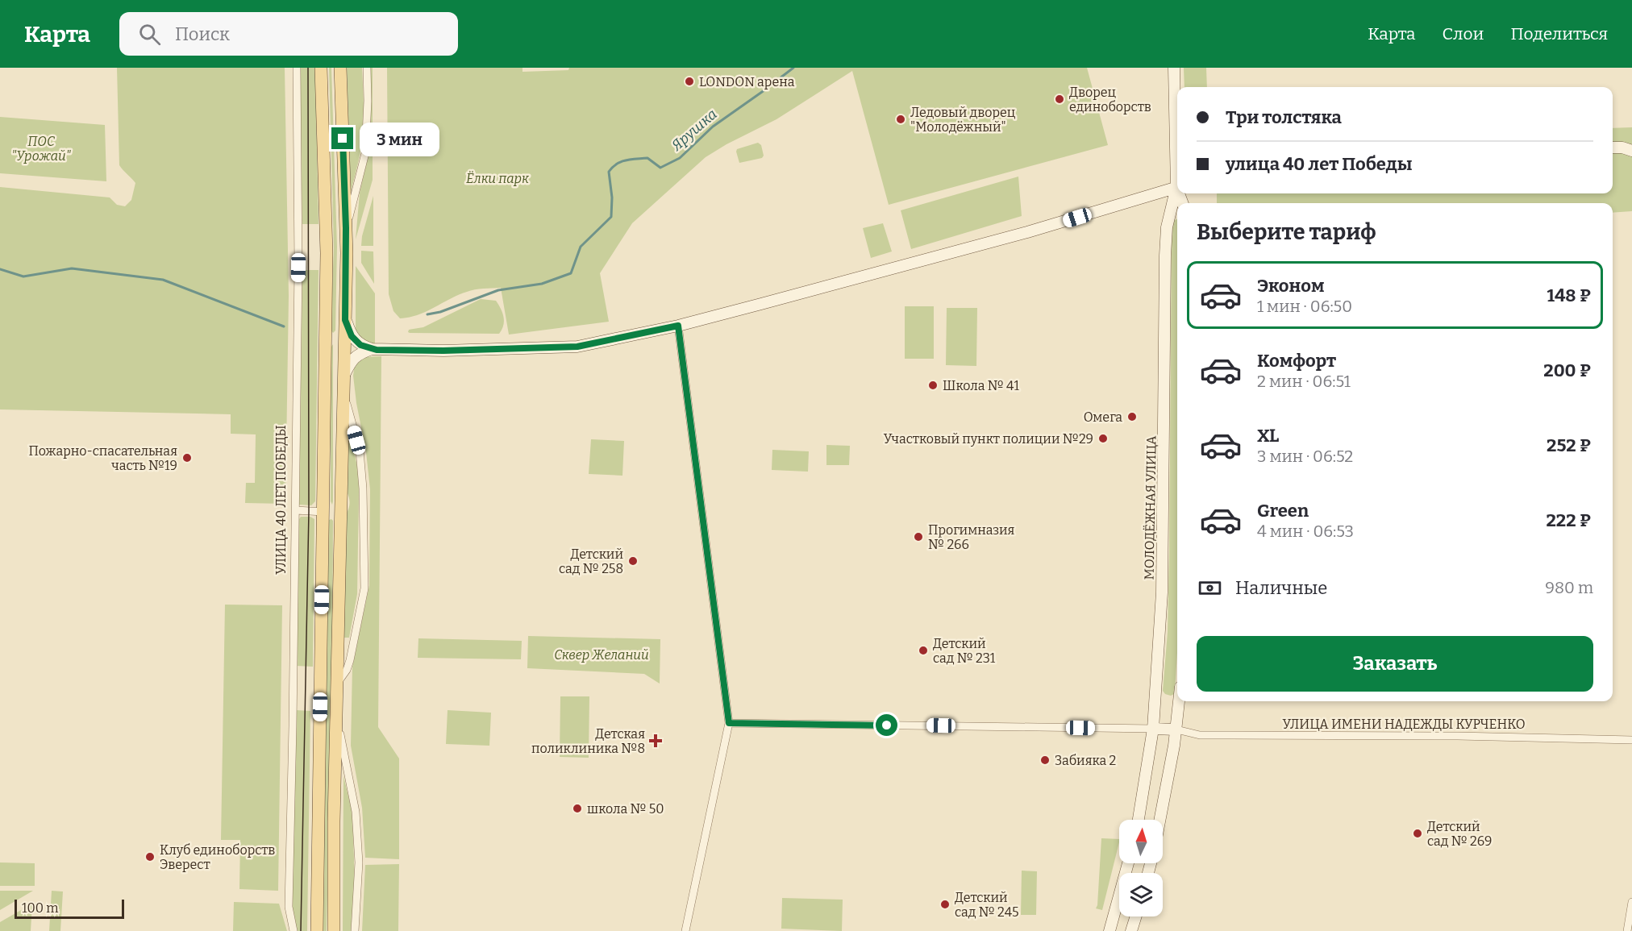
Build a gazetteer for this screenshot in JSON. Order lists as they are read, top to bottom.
{
  "streets": {
    "main road": ["МОЛОДЁЖНАЯ УЛИЦА"],
    "street": ["УЛИЦА 40 ЛЕТ ПОБЕДЫ", "УЛИЦА ИМЕНИ НАДЕЖДЫ КУРЧЕНКО"]
  },
  "water": ["Ярушка"],
  "parks": ["ПОС \"Урожай\"", "Ёлки парк", "Сквер Желаний"],
  "places": {
    "other": [
      "LONDON арена",
      "Дворец единоборств",
      "Ледовый дворец \"Молодёжный\"",
      "Школа № 41",
      "Омега",
      "Участковый пункт полиции №29",
      "Пожарно-спасательная часть №19",
      "Прогимназия № 266",
      "Детский сад № 258",
      "Детский сад № 231",
      "Забияка 2",
      "школа № 50",
      "Детский сад № 269",
      "Клуб единоборств Эверест",
      "Детский сад № 245"
    ],
    "health": ["Детская поликлиника №8"]
  },
  "scale_bar": "100 m",
  "north": "top",
  "page": {
    "header": "Карта",
    "search": "Поиск",
    "nav": ["Карта", "Слои", "Поделиться"],
    "banner": ["Три толстяка", "улица 40 лет Победы"],
    "bubble": "3 мин",
    "heading": "Выберите тариф",
    "list": [
      {
        "name": "Эконом",
        "note": "1 мин · 06:50",
        "value": "148 ₽"
      },
      {
        "name": "Комфорт",
        "note": "2 мин · 06:51",
        "value": "200 ₽"
      },
      {
        "name": "XL",
        "note": "3 мин · 06:52",
        "value": "252 ₽"
      },
      {
        "name": "Green",
        "note": "4 мин · 06:53",
        "value": "222 ₽"
      }
    ],
    "pay": ["Наличные", "980 m"],
    "buttons": "Заказать",
    "scale": "100 m"
  }
}
